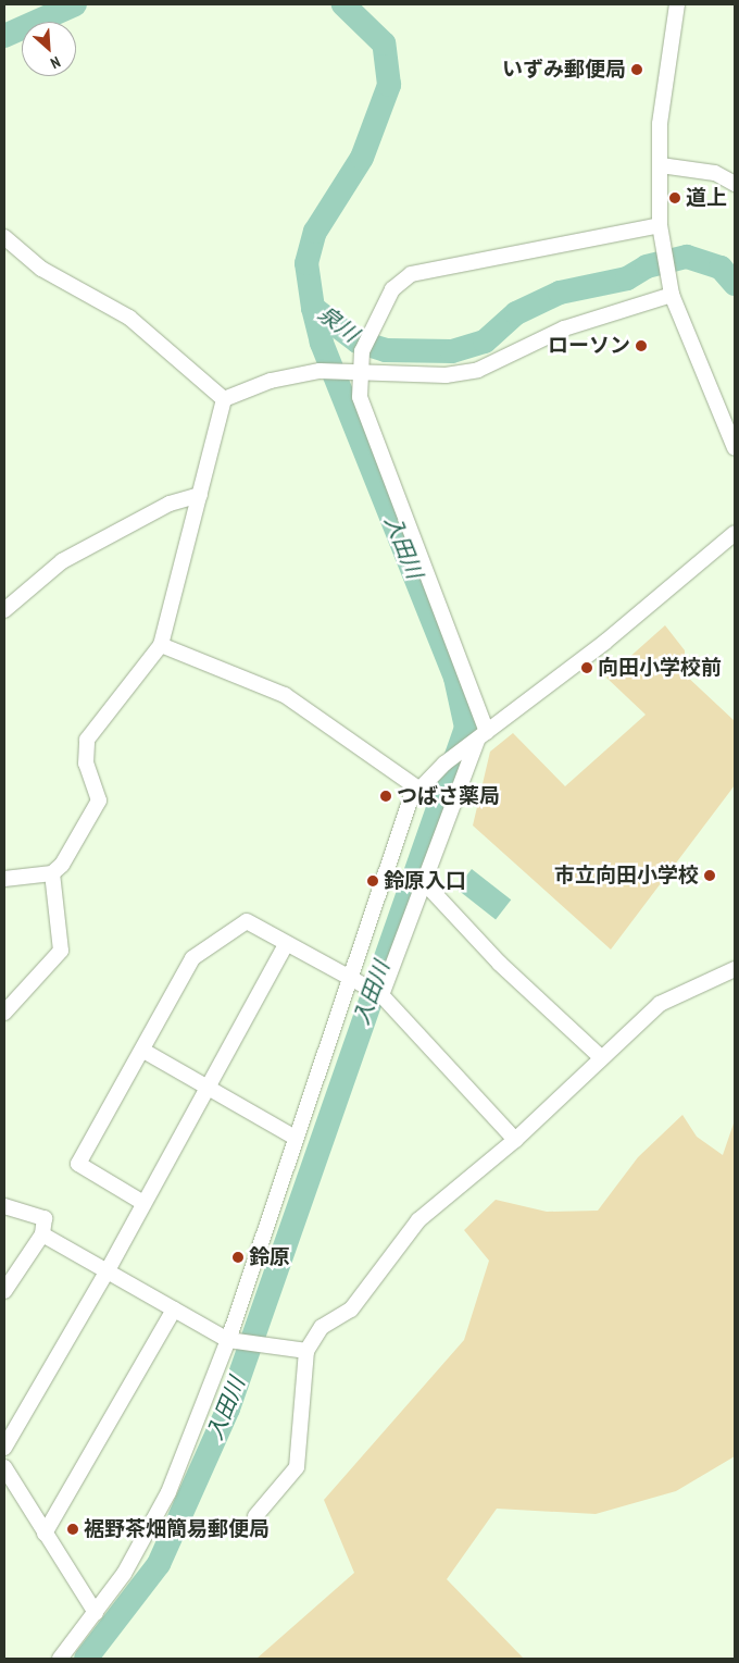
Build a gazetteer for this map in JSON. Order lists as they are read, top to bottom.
{
  "water": ["泉川", "入田川"],
  "places": [
    "いずみ郵便局",
    "道上",
    "ローソン",
    "向田小学校前",
    "つばさ薬局",
    "市立向田小学校",
    "鈴原入口",
    "鈴原",
    "裾野茶畑簡易郵便局"
  ],
  "north": "bottom right"
}
